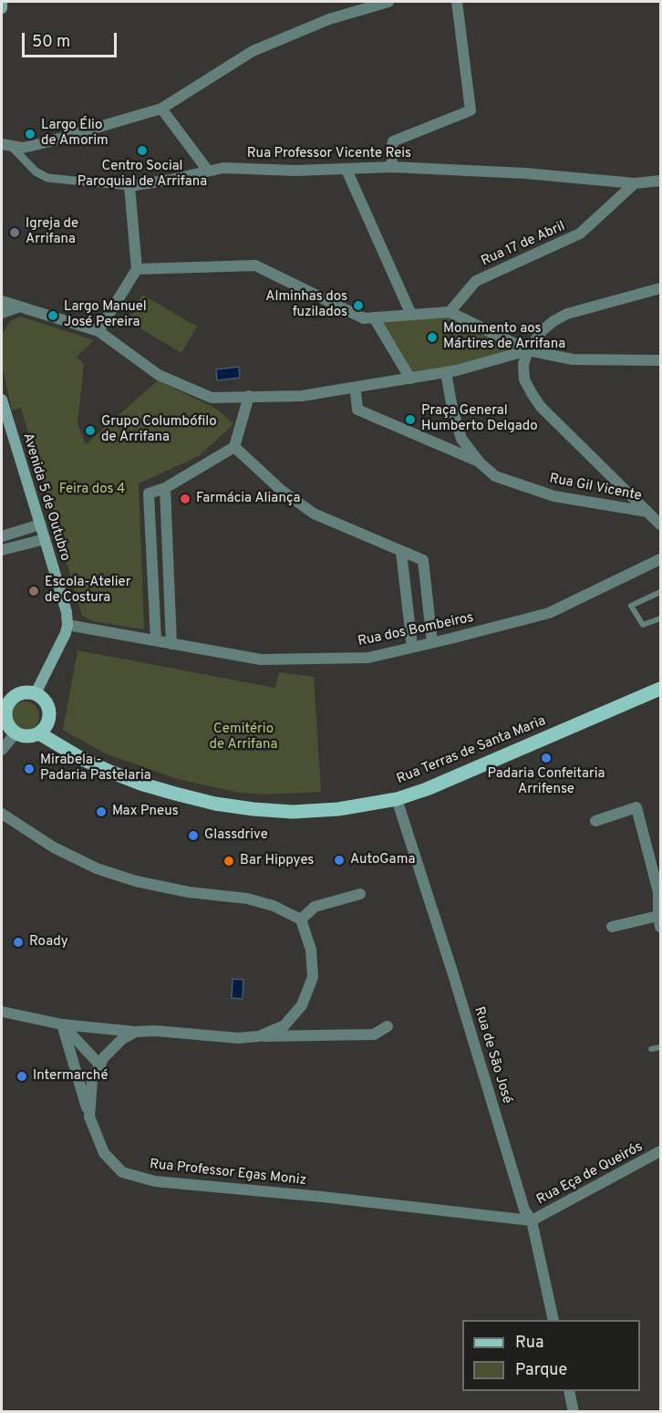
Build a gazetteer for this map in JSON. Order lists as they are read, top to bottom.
{
  "streets": {
    "main road": ["Avenida 5 de Outubro", "Rua Terras de Santa Maria"],
    "street": [
      "Rua Professor Vicente Reis",
      "Rua 17 de Abril",
      "Rua Gil Vicente",
      "Rua dos Bombeiros",
      "Rua de São José",
      "Rua Professor Egas Moniz",
      "Rua Eça de Queirós"
    ]
  },
  "crossings": [
    ["Rua Professor Vicente Reis", "Rua 17 de Abril"],
    ["Avenida 5 de Outubro", "Rua dos Bombeiros"],
    ["Rua Terras de Santa Maria", "Rua de São José"],
    ["Rua de São José", "Rua Professor Egas Moniz"],
    ["Rua de São José", "Rua Eça de Queirós"],
    ["Rua Professor Egas Moniz", "Rua Eça de Queirós"]
  ],
  "parks": ["Feira dos 4", "Cemitério de Arrifana"],
  "places": [
    "Largo Élio de Amorim",
    "Centro Social Paroquial de Arrifana",
    "Igreja de Arrifana",
    "Alminhas dos fuzilados",
    "Largo Manuel José Pereira",
    "Monumento aos Mártires de Arrifana",
    "Praça General Humberto Delgado",
    "Grupo Columbófilo de Arrifana",
    "Farmácia Aliança",
    "Escola-Atelier de Costura",
    "Padaria Confeitaria Arrifense",
    "Mirabela - Padaria Pastelaria",
    "Max Pneus",
    "Glassdrive",
    "AutoGama",
    "Bar Hippyes",
    "Roady",
    "Intermarché"
  ],
  "legend": ["Rua", "Parque"],
  "scale_bar": "50 m"
}
